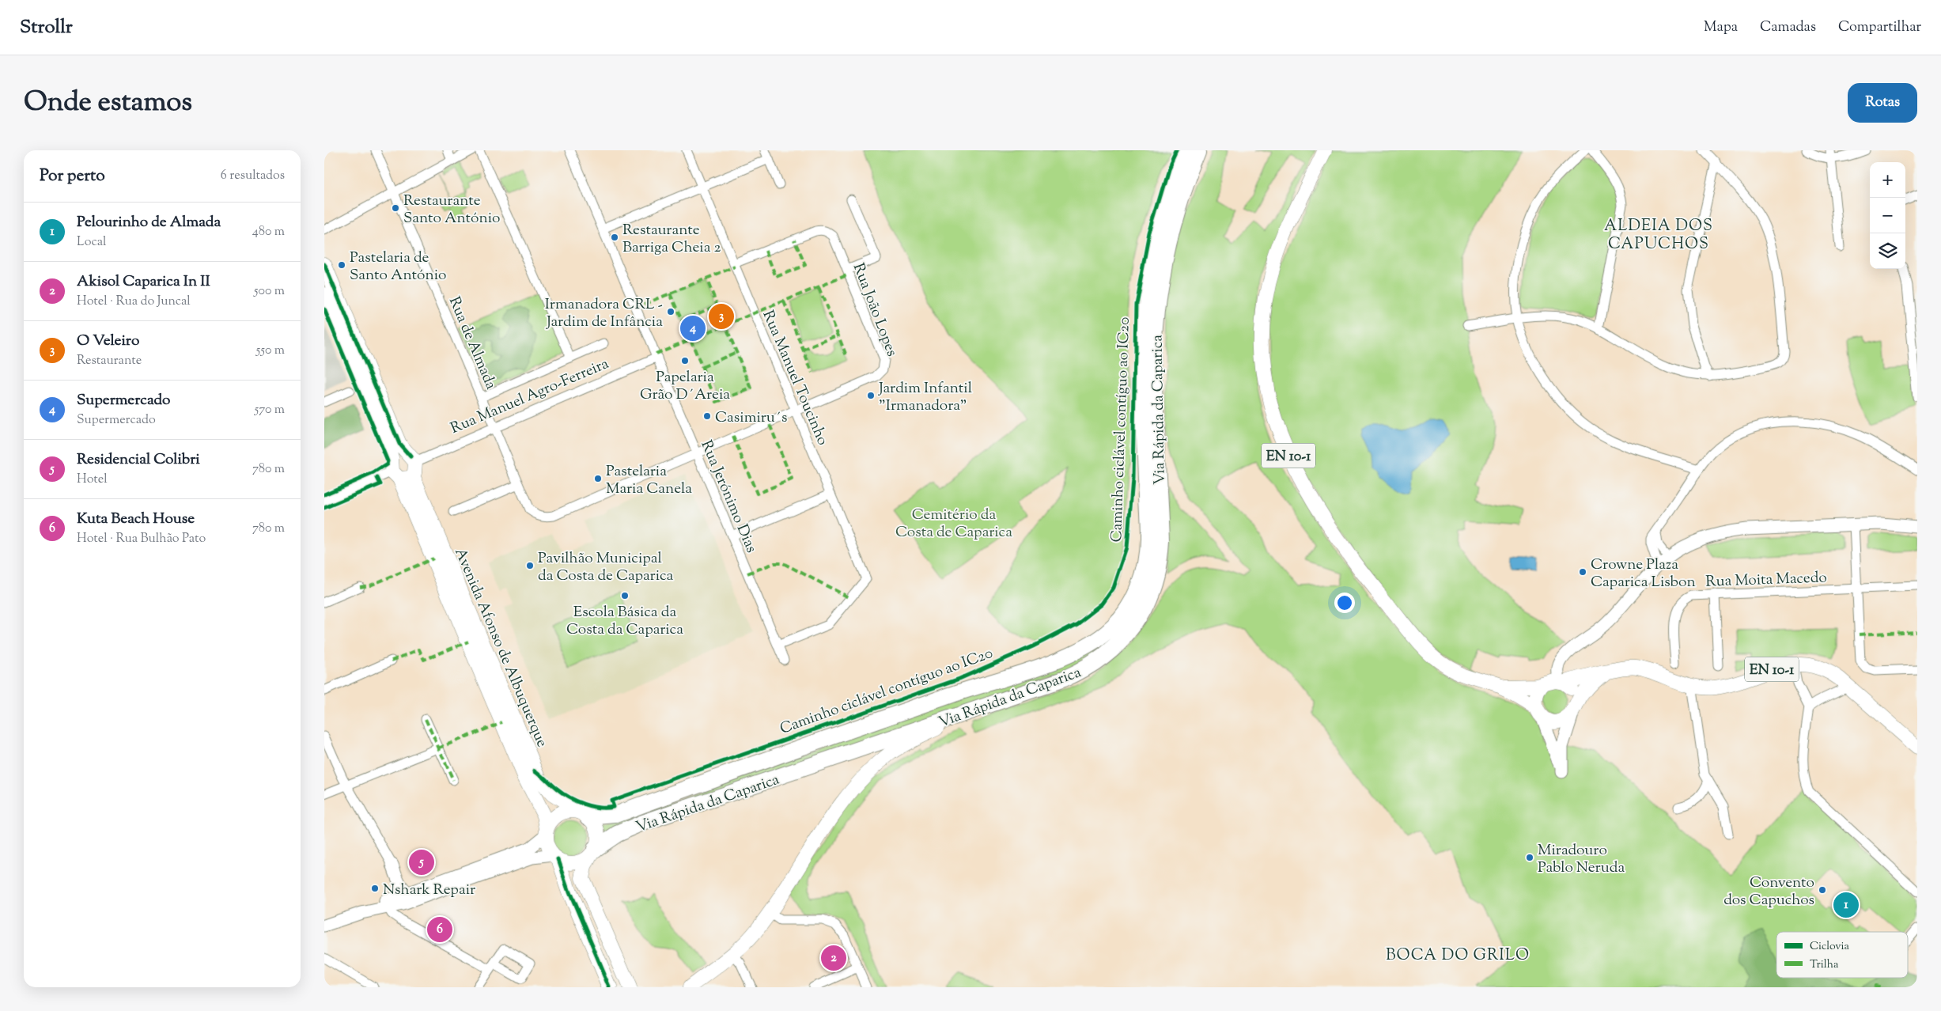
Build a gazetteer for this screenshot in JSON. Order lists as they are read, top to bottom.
{
  "streets": {
    "highway": ["Via Rápida da Caparica"],
    "main road": ["EN 10-1", "Avenida Afonso de Albuquerque"],
    "street": [
      "Rua João Lopes",
      "Rua de Almada",
      "Rua Manuel Toucinho",
      "Rua Manuel Agro-Ferreira",
      "Rua Jerónimo Dias",
      "Rua Moita Macedo"
    ],
    "cycle path": ["Caminho ciclável contíguo ao IC20"]
  },
  "crossings": [
    ["Rua João Lopes", "Rua de Almada"],
    ["Rua João Lopes", "Rua Manuel Toucinho"],
    ["Rua João Lopes", "Rua Jerónimo Dias"],
    ["Rua de Almada", "Rua Manuel Agro-Ferreira"],
    ["Rua de Almada", "Rua Jerónimo Dias"],
    ["Rua Manuel Toucinho", "Rua Jerónimo Dias"],
    ["Rua Manuel Agro-Ferreira", "Rua Jerónimo Dias"],
    ["Rua Manuel Agro-Ferreira", "Avenida Afonso de Albuquerque"],
    ["Via Rápida da Caparica", "Avenida Afonso de Albuquerque"]
  ],
  "districts": ["ALDEIA DOS CAPUCHOS", "BOCA DO GRILO"],
  "parks": ["Cemitério da Costa de Caparica"],
  "places": [
    "Restaurante Santo António",
    "Restaurante Barriga Cheia 2",
    "Pastelaria de Santo António",
    "Irmanadora CRL - Jardim de Infância",
    "Papelaria Grão D´Areia",
    "Jardim Infantil \"Irmanadora\"",
    "Casimiru´s",
    "Pastelaria Maria Canela",
    "Pavilhão Municipal da Costa de Caparica",
    "Crowne Plaza Caparica Lisbon",
    "Escola Básica da Costa da Caparica",
    "Miradouro Pablo Neruda",
    "Nshark Repair",
    "Convento dos Capuchos"
  ],
  "legend": ["Ciclovia", "Trilha"],
  "page": {
    "header": "Strollr",
    "nav": ["Mapa", "Camadas", "Compartilhar"],
    "title": "Onde estamos",
    "buttons": "Rotas",
    "heading": ["Por perto", "6 resultados"],
    "map_buttons": ["+", "−"],
    "list": [
      {
        "mark": "1",
        "name": "Pelourinho de Almada",
        "note": "Local",
        "value": "480 m"
      },
      {
        "mark": "2",
        "name": "Akisol Caparica In II",
        "note": "Hotel · Rua do Juncal",
        "value": "500 m"
      },
      {
        "mark": "3",
        "name": "O Veleiro",
        "note": "Restaurante",
        "value": "550 m"
      },
      {
        "mark": "4",
        "name": "Supermercado",
        "note": "Supermercado",
        "value": "570 m"
      },
      {
        "mark": "5",
        "name": "Residencial Colibri",
        "note": "Hotel",
        "value": "780 m"
      },
      {
        "mark": "6",
        "name": "Kuta Beach House",
        "note": "Hotel · Rua Bulhão Pato",
        "value": "780 m"
      }
    ],
    "pins": [
      "3",
      "4",
      "5",
      "1",
      "6",
      "2"
    ]
  }
}
